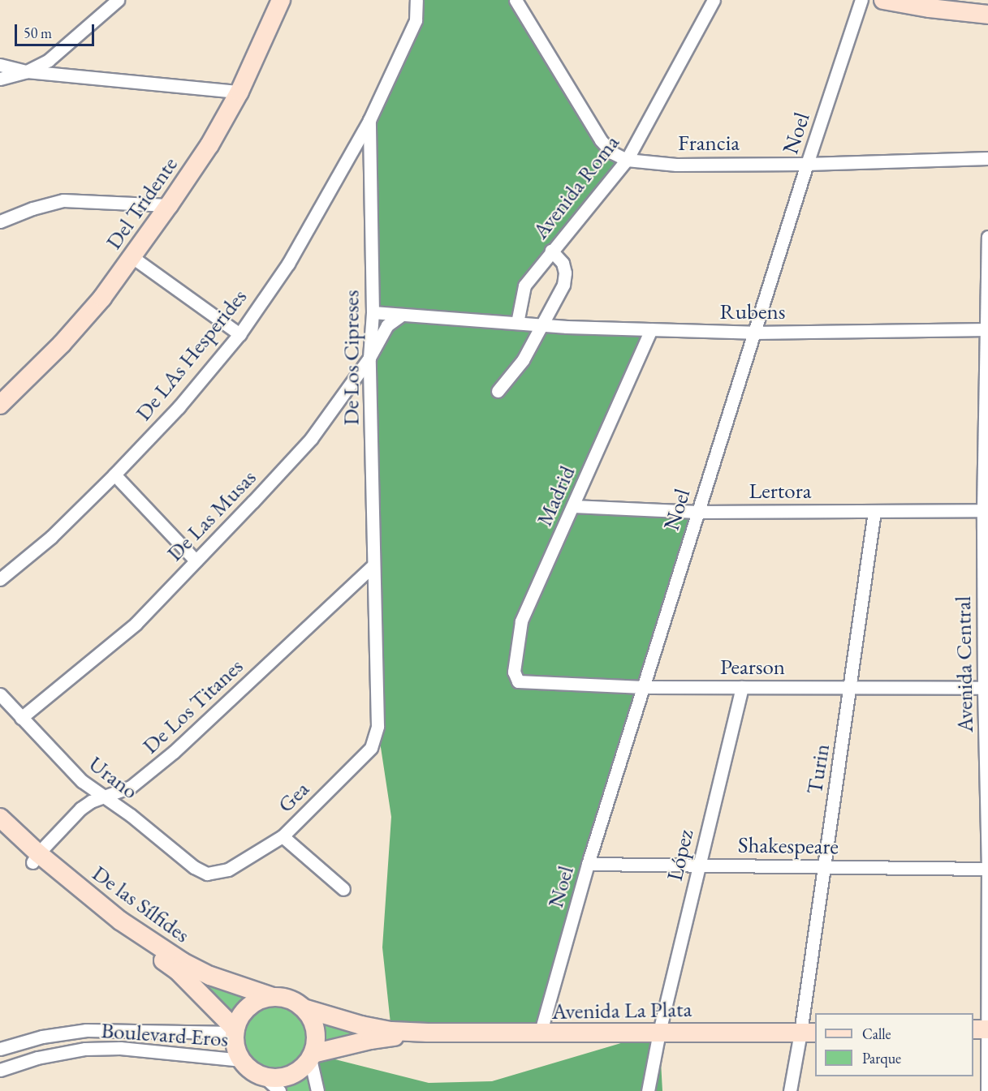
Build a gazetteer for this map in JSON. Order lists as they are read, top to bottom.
{
  "streets": {
    "main road": ["Del Tridente", "De las Sílfides", "Avenida La Plata"],
    "street": [
      "Noel",
      "Francia",
      "Avenida Roma",
      "Rubens",
      "De LAs Hesperides",
      "De Los Cipreses",
      "Lertora",
      "Madrid",
      "De Las Musas",
      "Avenida Central",
      "Pearson",
      "De Los Titanes",
      "Turin",
      "Urano",
      "Gea",
      "Shakespeare",
      "López",
      "Boulevard Eros"
    ]
  },
  "crossings": [
    ["Noel", "Francia"],
    ["Noel", "Rubens"],
    ["Noel", "Lertora"],
    ["Noel", "Pearson"],
    ["Noel", "Shakespeare"],
    ["Noel", "Avenida La Plata"],
    ["Francia", "Avenida Roma"],
    ["Avenida Roma", "Rubens"],
    ["Rubens", "De Los Cipreses"],
    ["Rubens", "Madrid"],
    ["Rubens", "De Las Musas"],
    ["Rubens", "Avenida Central"],
    ["De LAs Hesperides", "De Los Cipreses"],
    ["De Los Cipreses", "De Las Musas"],
    ["De Los Cipreses", "De Los Titanes"],
    ["De Los Cipreses", "Gea"],
    ["Lertora", "Madrid"],
    ["Lertora", "Avenida Central"],
    ["Lertora", "Turin"],
    ["Madrid", "Pearson"],
    ["De Las Musas", "Urano"],
    ["Avenida Central", "Pearson"],
    ["Avenida Central", "Shakespeare"],
    ["Pearson", "Turin"],
    ["Pearson", "López"],
    ["De Los Titanes", "Urano"],
    ["De Los Titanes", "De las Sílfides"],
    ["Turin", "Shakespeare"],
    ["Turin", "Avenida La Plata"],
    ["Urano", "Gea"],
    ["Shakespeare", "López"],
    ["López", "Avenida La Plata"],
    ["De las Sílfides", "Boulevard Eros"]
  ],
  "legend": ["Calle", "Parque"],
  "scale_bar": "50 m"
}
